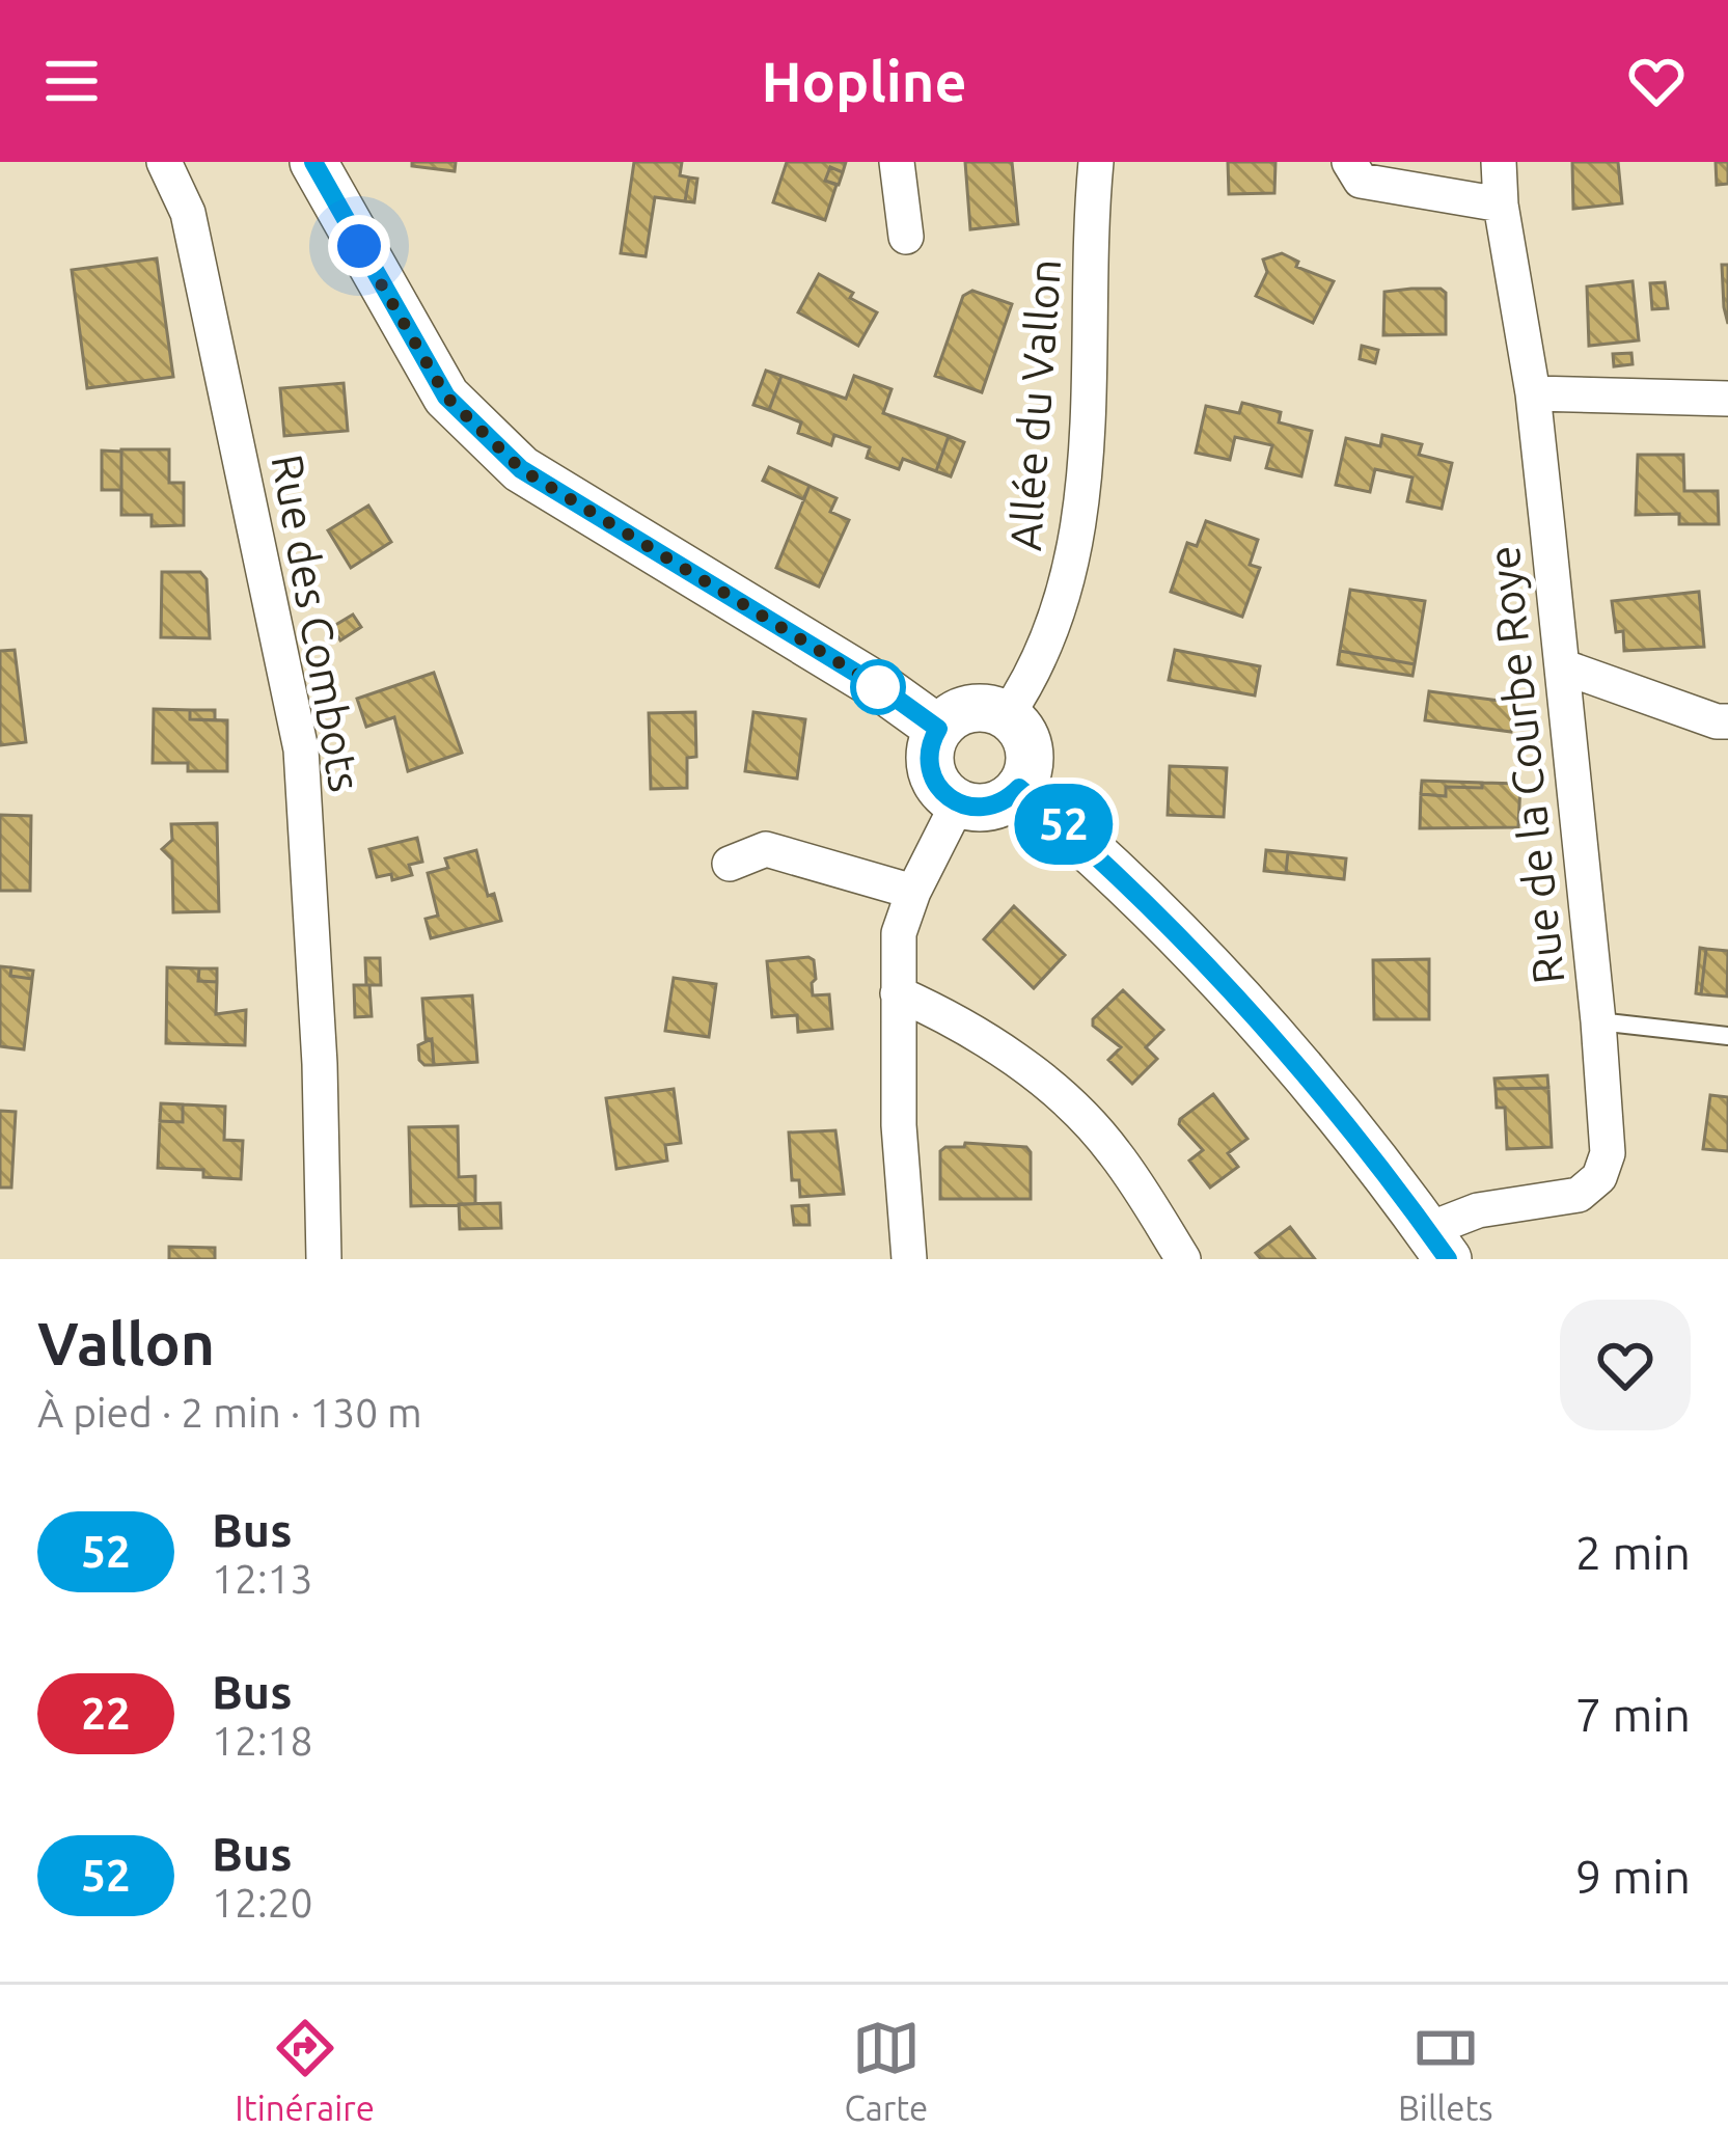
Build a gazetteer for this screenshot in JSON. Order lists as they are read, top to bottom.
{
  "streets": {
    "street": ["Allée du Vallon", "Rue des Combots", "Rue de la Courbe Roye"]
  },
  "lines": ["bus line 52"],
  "page": {
    "header": "Hopline",
    "on_map": "52",
    "heading": ["Vallon", "À pied · 2 min · 130 m"],
    "list": [
      {
        "mark": "52",
        "name": "Bus",
        "note": "12:13",
        "value": "2 min"
      },
      {
        "mark": "22",
        "name": "Bus",
        "note": "12:18",
        "value": "7 min"
      },
      {
        "mark": "52",
        "name": "Bus",
        "note": "12:20",
        "value": "9 min"
      }
    ],
    "tabs": ["Itinéraire", "Carte", "Billets"]
  }
}
